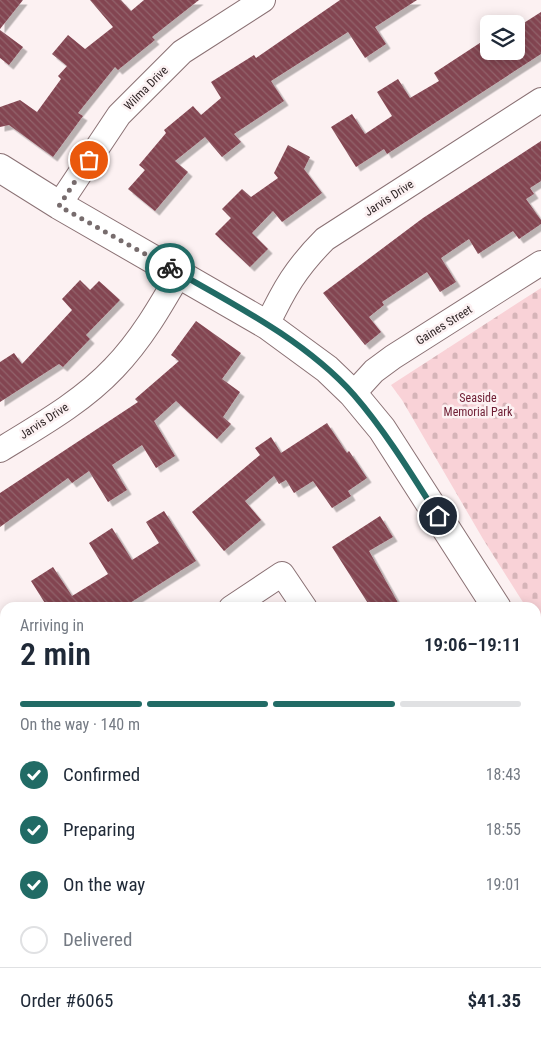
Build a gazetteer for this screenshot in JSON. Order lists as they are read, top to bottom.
{
  "streets": {
    "street": ["Wilma Drive", "Jarvis Drive", "Gaines Street"]
  },
  "parks": ["Seaside Memorial Park"],
  "page": {
    "heading": ["2 min", "Arriving in", "19:06–19:11"],
    "panel": ["Order #6065", "$41.35"],
    "bar": "On the way · 140 m",
    "list": [
      ["Confirmed", "18:43"],
      ["Preparing", "18:55"],
      ["On the way", "19:01"],
      "Delivered"
    ]
  }
}
